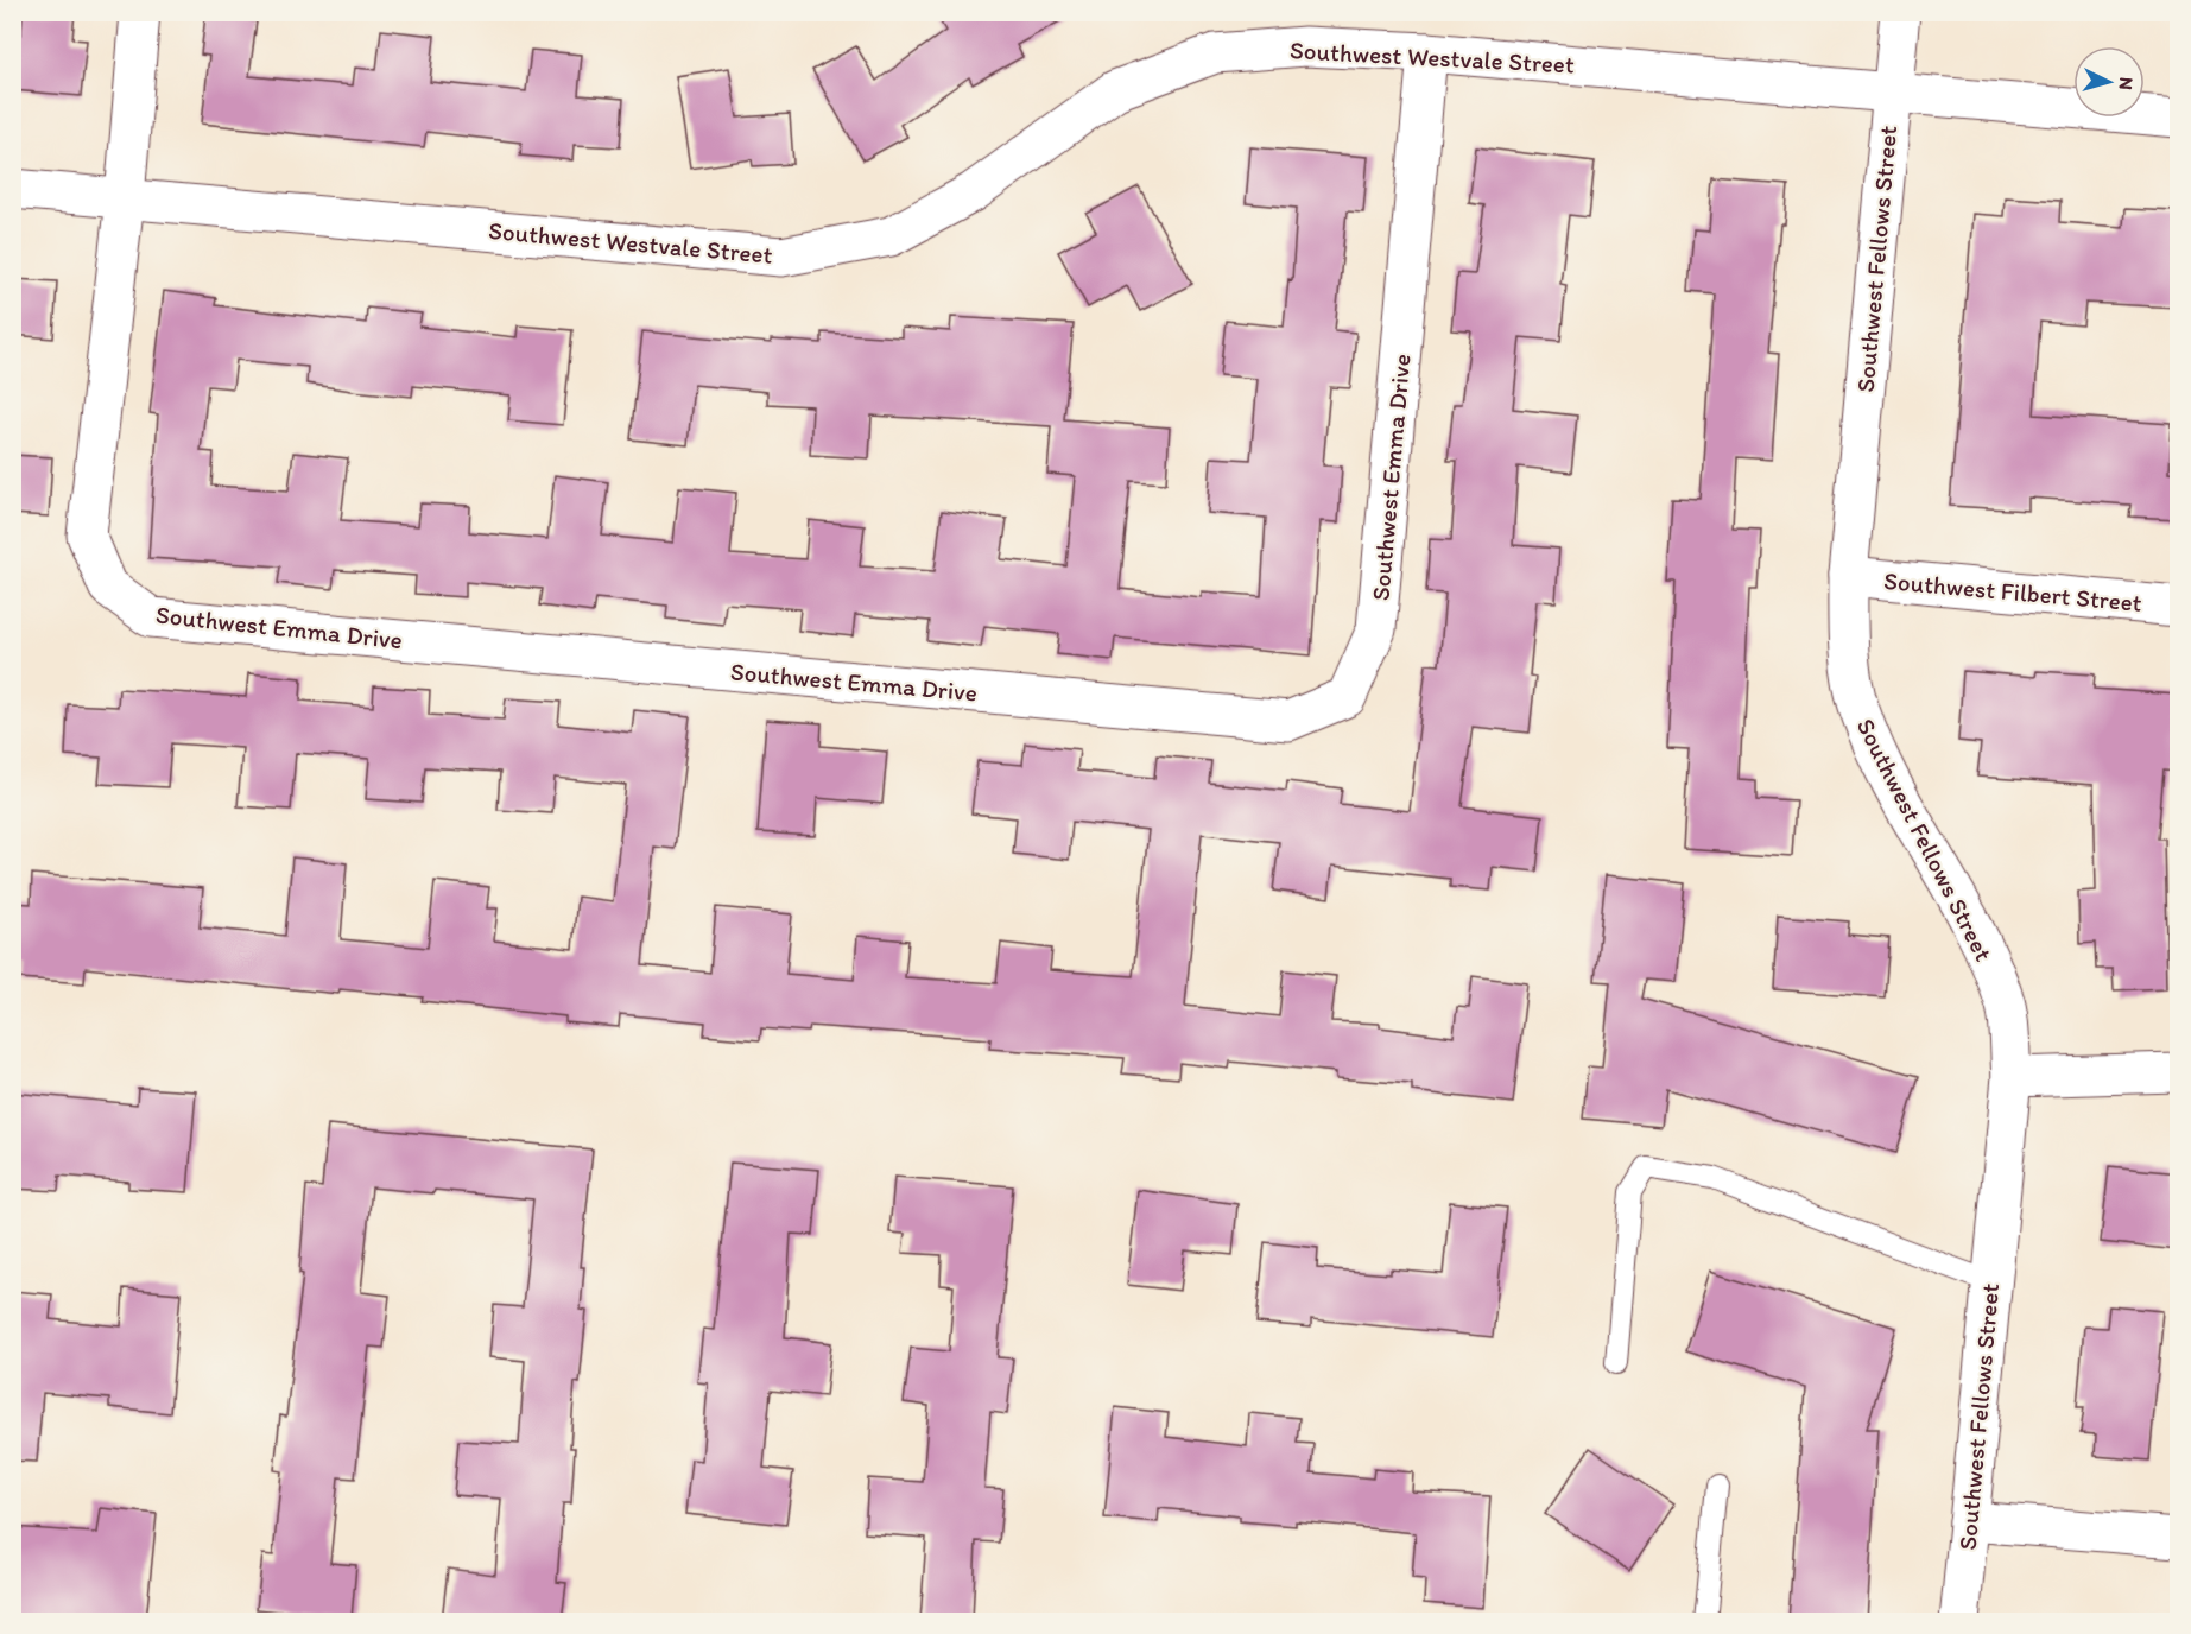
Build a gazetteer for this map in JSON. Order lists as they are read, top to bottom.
{
  "streets": {
    "street": [
      "Southwest Westvale Street",
      "Southwest Fellows Street",
      "Southwest Emma Drive",
      "Southwest Filbert Street"
    ]
  },
  "crossings": [
    ["Southwest Westvale Street", "Southwest Fellows Street"],
    ["Southwest Westvale Street", "Southwest Emma Drive"],
    ["Southwest Fellows Street", "Southwest Filbert Street"]
  ],
  "north": "right"
}
